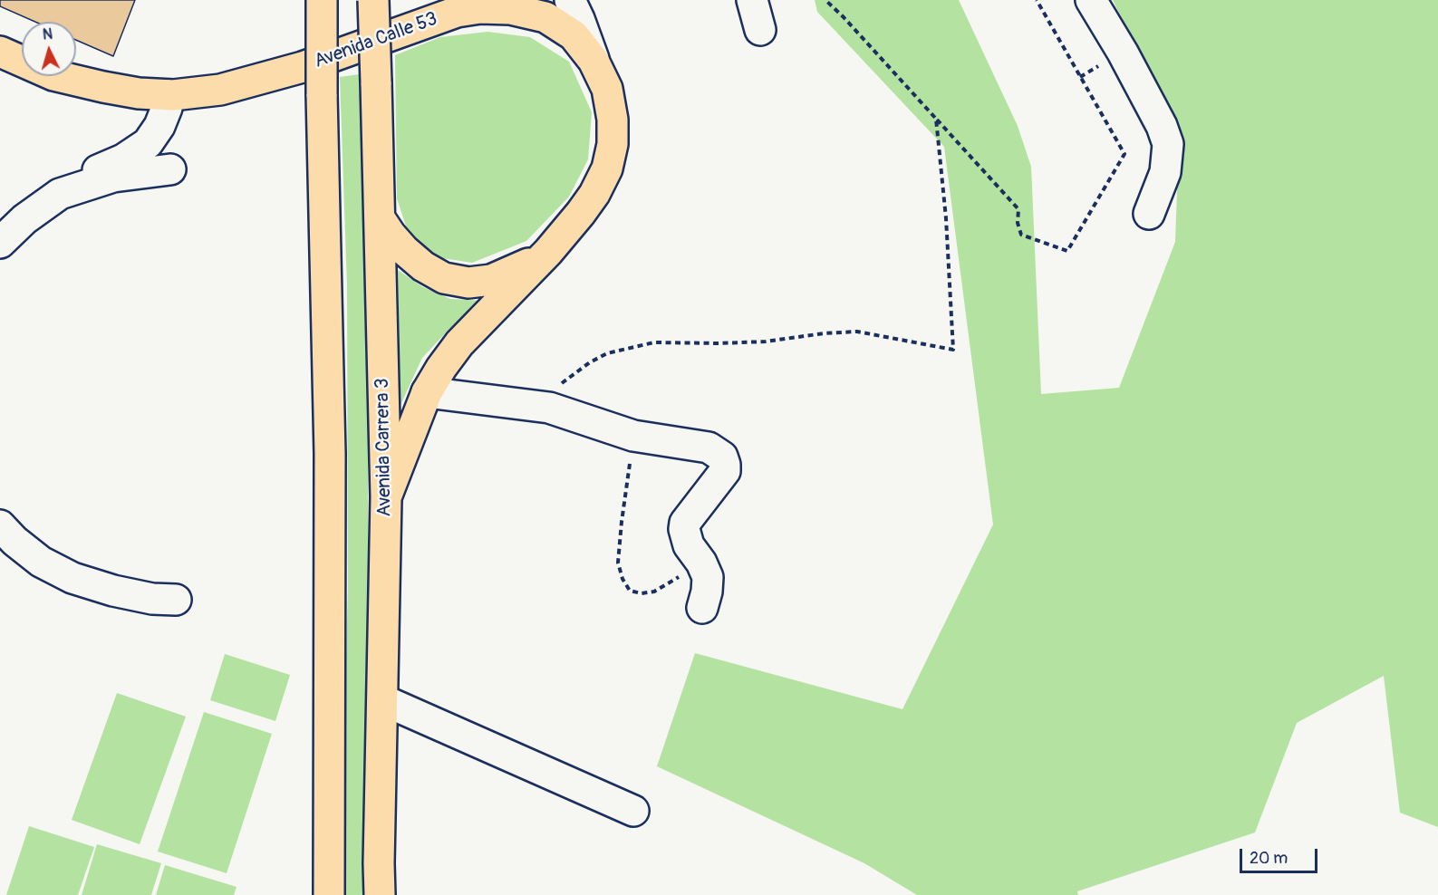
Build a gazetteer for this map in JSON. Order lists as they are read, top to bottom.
{
  "streets": {
    "main road": ["Avenida Calle 53", "Avenida Carrera 3"]
  },
  "crossings": [
    ["Avenida Calle 53", "Avenida Carrera 3"]
  ],
  "scale_bar": "20 m",
  "north": "top"
}
